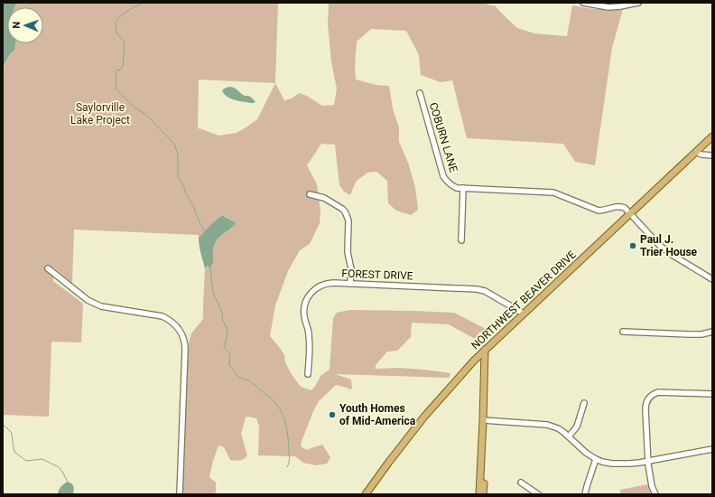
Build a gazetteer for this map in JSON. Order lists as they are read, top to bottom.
{
  "streets": {
    "main road": ["NORTHWEST BEAVER DRIVE"],
    "street": ["COBURN LANE", "FOREST DRIVE"]
  },
  "crossings": [
    ["COBURN LANE", "NORTHWEST BEAVER DRIVE"],
    ["FOREST DRIVE", "NORTHWEST BEAVER DRIVE"]
  ],
  "parks": ["Saylorville Lake Project"],
  "places": ["Paul J. Trier House", "Youth Homes of Mid-America"],
  "north": "left"
}
